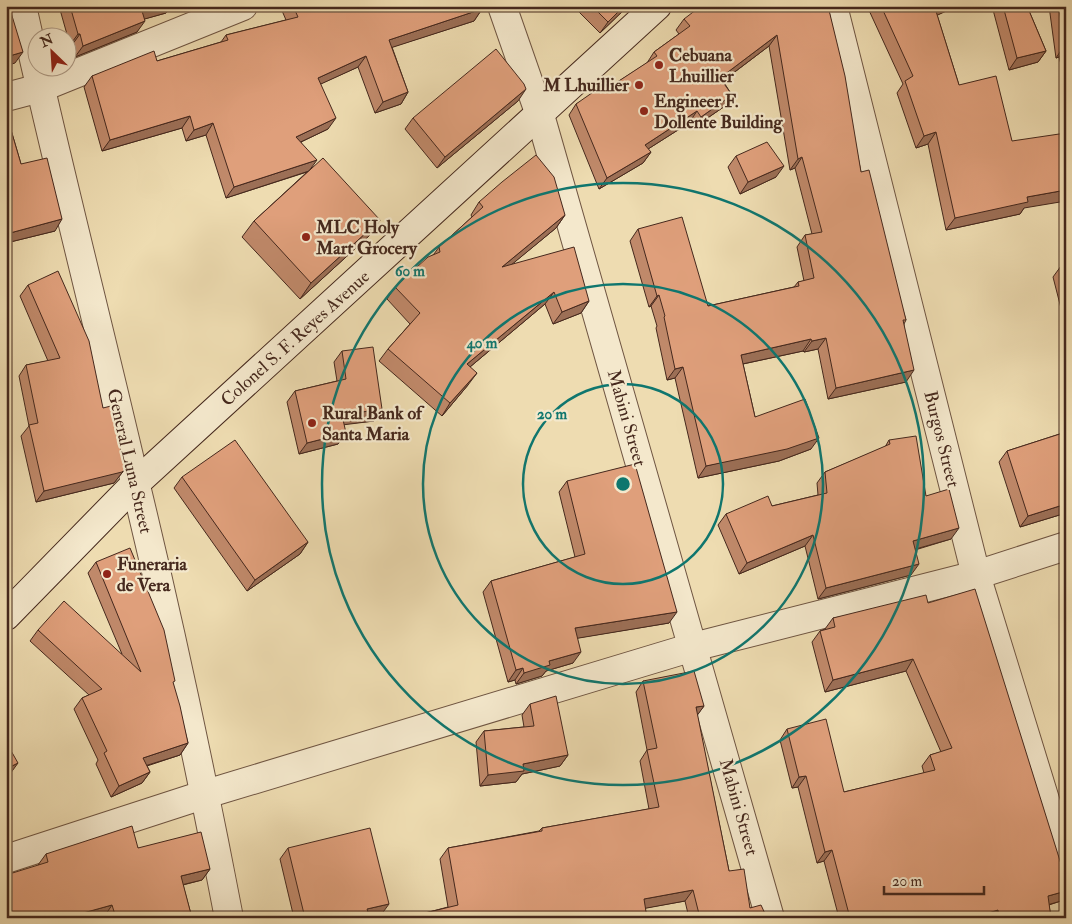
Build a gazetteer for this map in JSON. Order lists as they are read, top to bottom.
{
  "streets": {
    "street": [
      "Colonel S. F. Reyes Avenue",
      "Mabini Street",
      "Burgos Street",
      "General Luna Street"
    ]
  },
  "crossings": [
    ["Colonel S. F. Reyes Avenue", "Mabini Street"],
    ["Colonel S. F. Reyes Avenue", "General Luna Street"]
  ],
  "places": [
    "Cebuana Lhuillier",
    "M Lhuillier",
    "Engineer F. Dollente Building",
    "MLC Holy Mart Grocery",
    "Rural Bank of Santa Maria",
    "Funeraria de Vera"
  ],
  "scale_bar": "20 m",
  "north": "top left",
  "rings": ["60 m", "40 m", "20 m"]
}
